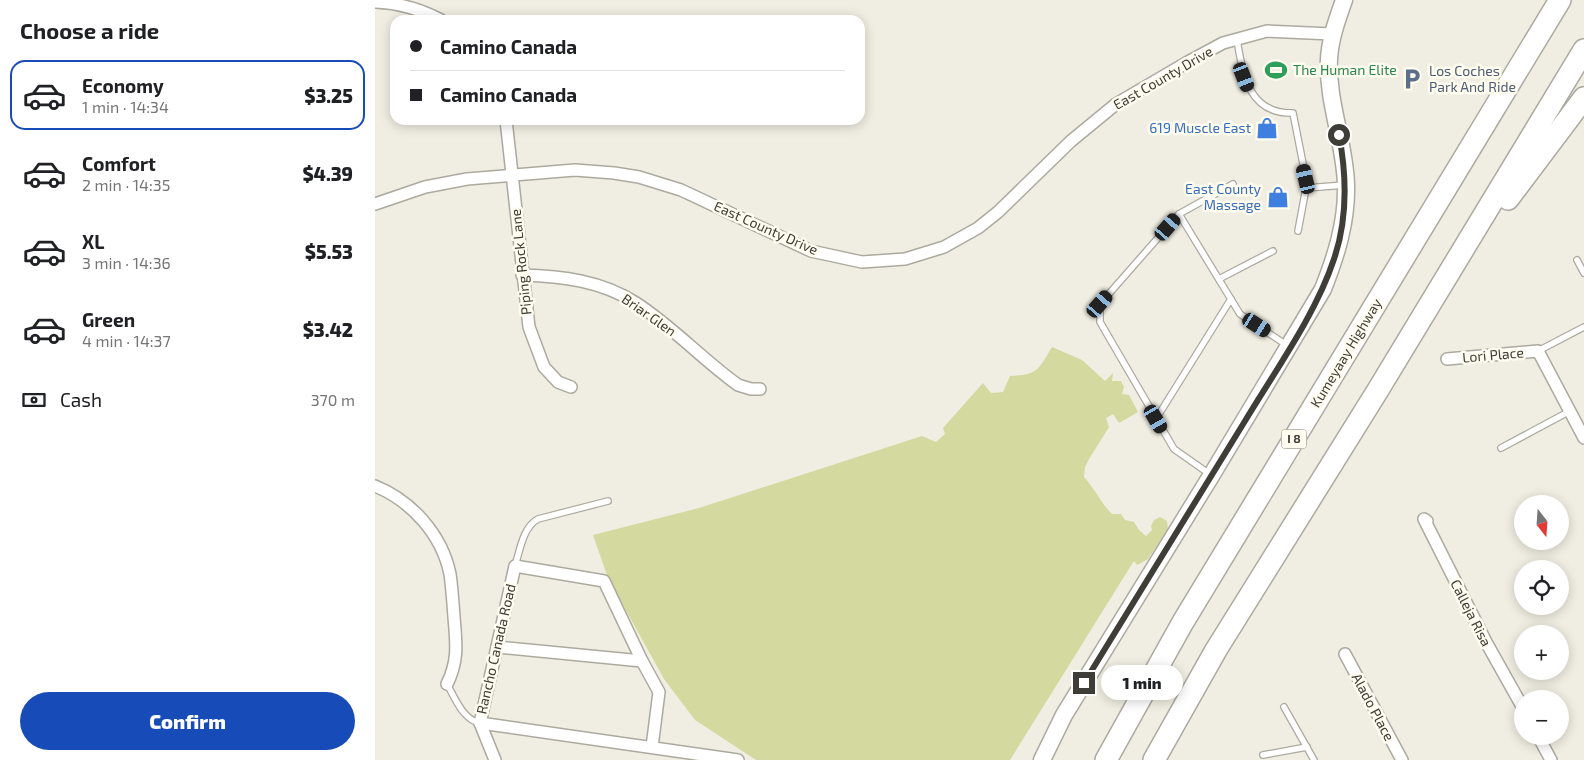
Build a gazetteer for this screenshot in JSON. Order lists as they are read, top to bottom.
{
  "streets": {
    "highway": ["Kumeyaay Highway", "I 8"],
    "street": [
      "East County Drive",
      "Piping Rock Lane",
      "Briar Glen",
      "Lori Place",
      "Calleja Risa",
      "Rancho Canada Road",
      "Alado Place"
    ]
  },
  "crossings": [
    ["East County Drive", "Piping Rock Lane"],
    ["Piping Rock Lane", "Briar Glen"]
  ],
  "places": {
    "sports": ["The Human Elite"],
    "parking": ["Los Coches Park And Ride"],
    "shop": ["619 Muscle East", "East County Massage"]
  },
  "north": "bottom",
  "page": {
    "heading": "Choose a ride",
    "banner": ["Camino Canada", "Camino Canada"],
    "list": [
      {
        "name": "Economy",
        "note": "1 min · 14:34",
        "value": "$3.25"
      },
      {
        "name": "Comfort",
        "note": "2 min · 14:35",
        "value": "$4.39"
      },
      {
        "name": "XL",
        "note": "3 min · 14:36",
        "value": "$5.53"
      },
      {
        "name": "Green",
        "note": "4 min · 14:37",
        "value": "$3.42"
      }
    ],
    "pay": ["Cash", "370 m"],
    "map_buttons": ["+", "−"],
    "bubble": "1 min",
    "buttons": "Confirm"
  }
}
